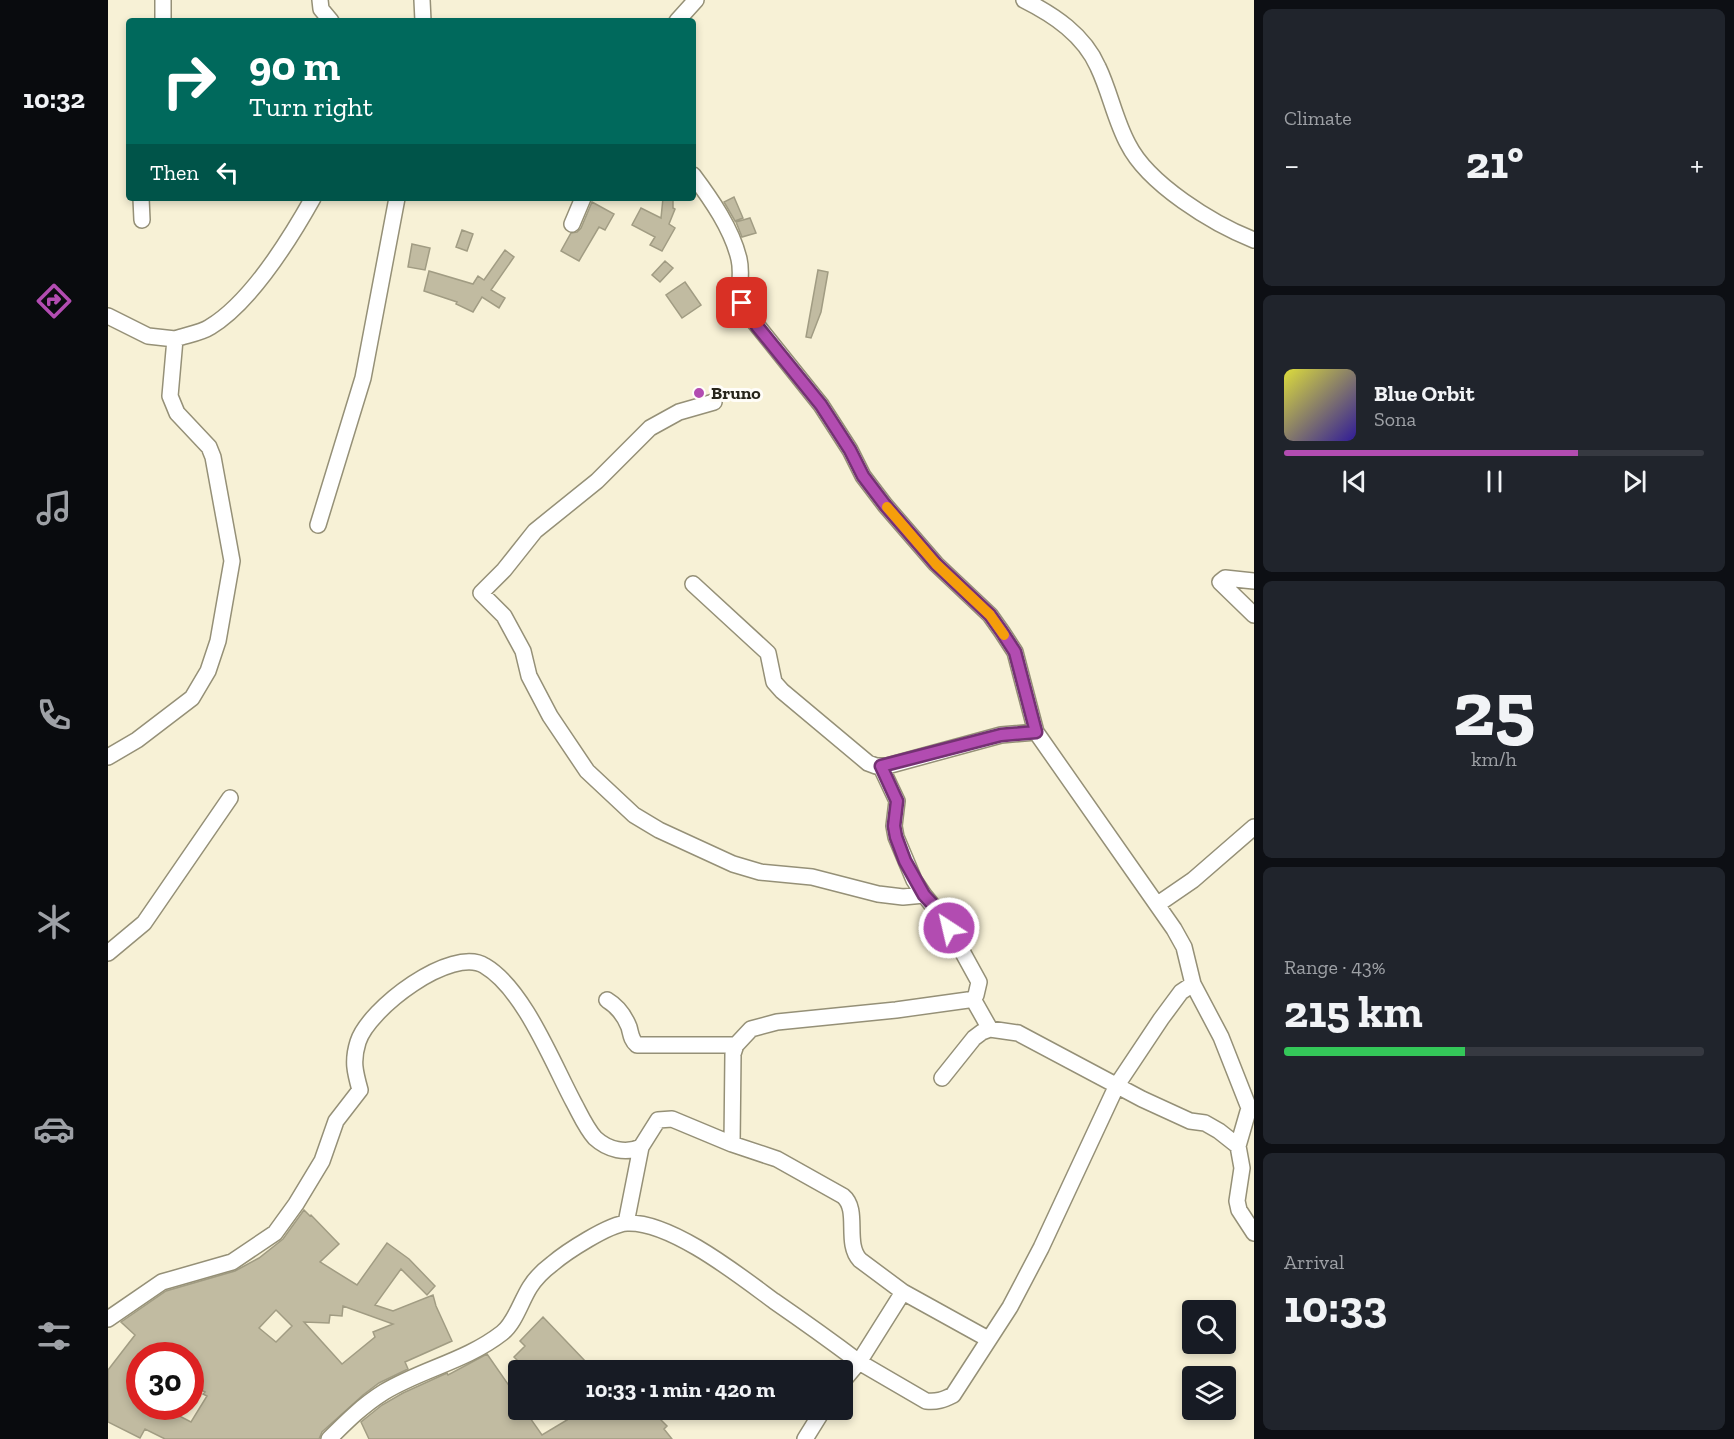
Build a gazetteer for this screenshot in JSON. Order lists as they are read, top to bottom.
{
  "places": ["Bruno"],
  "page": {
    "tabs": "10:32",
    "tile": [
      "Climate",
      ["25", "km/h"],
      ["Range · 43%", "215 km"],
      ["Arrival", "10:33"]
    ],
    "turn": ["90 m", "Turn right"],
    "heat": ["−", "21°", "+"],
    "then": "Then",
    "song": ["Blue Orbit", "Sona"],
    "limit": "30",
    "trip": "10:33 · 1 min · 420 m"
  }
}
